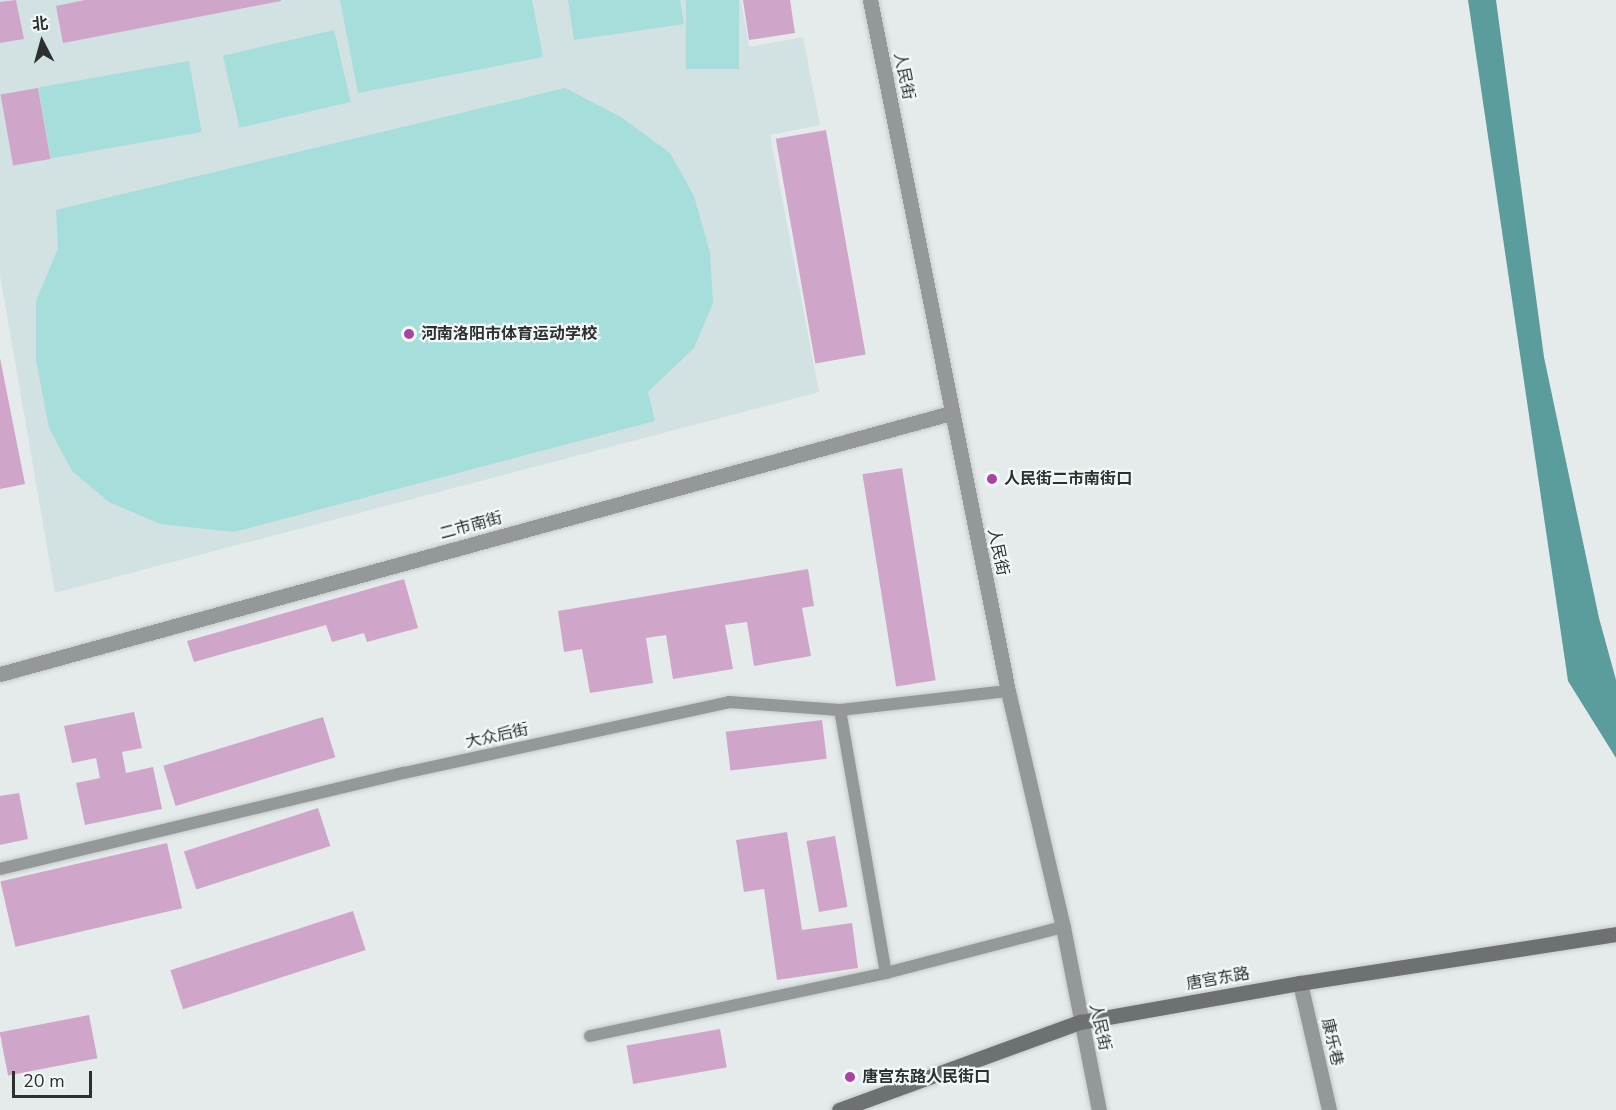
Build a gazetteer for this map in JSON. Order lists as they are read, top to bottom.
{
  "streets": {
    "street": [
      "人民街",
      "二市南街",
      "唐宫东路",
      "康乐巷"
    ],
    "lane": ["大众后街"]
  },
  "crossings": [
    ["人民街", "二市南街"],
    ["人民街", "大众后街"],
    ["人民街", "唐宫东路"],
    ["唐宫东路", "康乐巷"]
  ],
  "places": ["河南洛阳市体育运动学校", "人民街二市南街口", "唐宫东路人民街口"],
  "scale_bar": "20 m",
  "north": "top"
}
